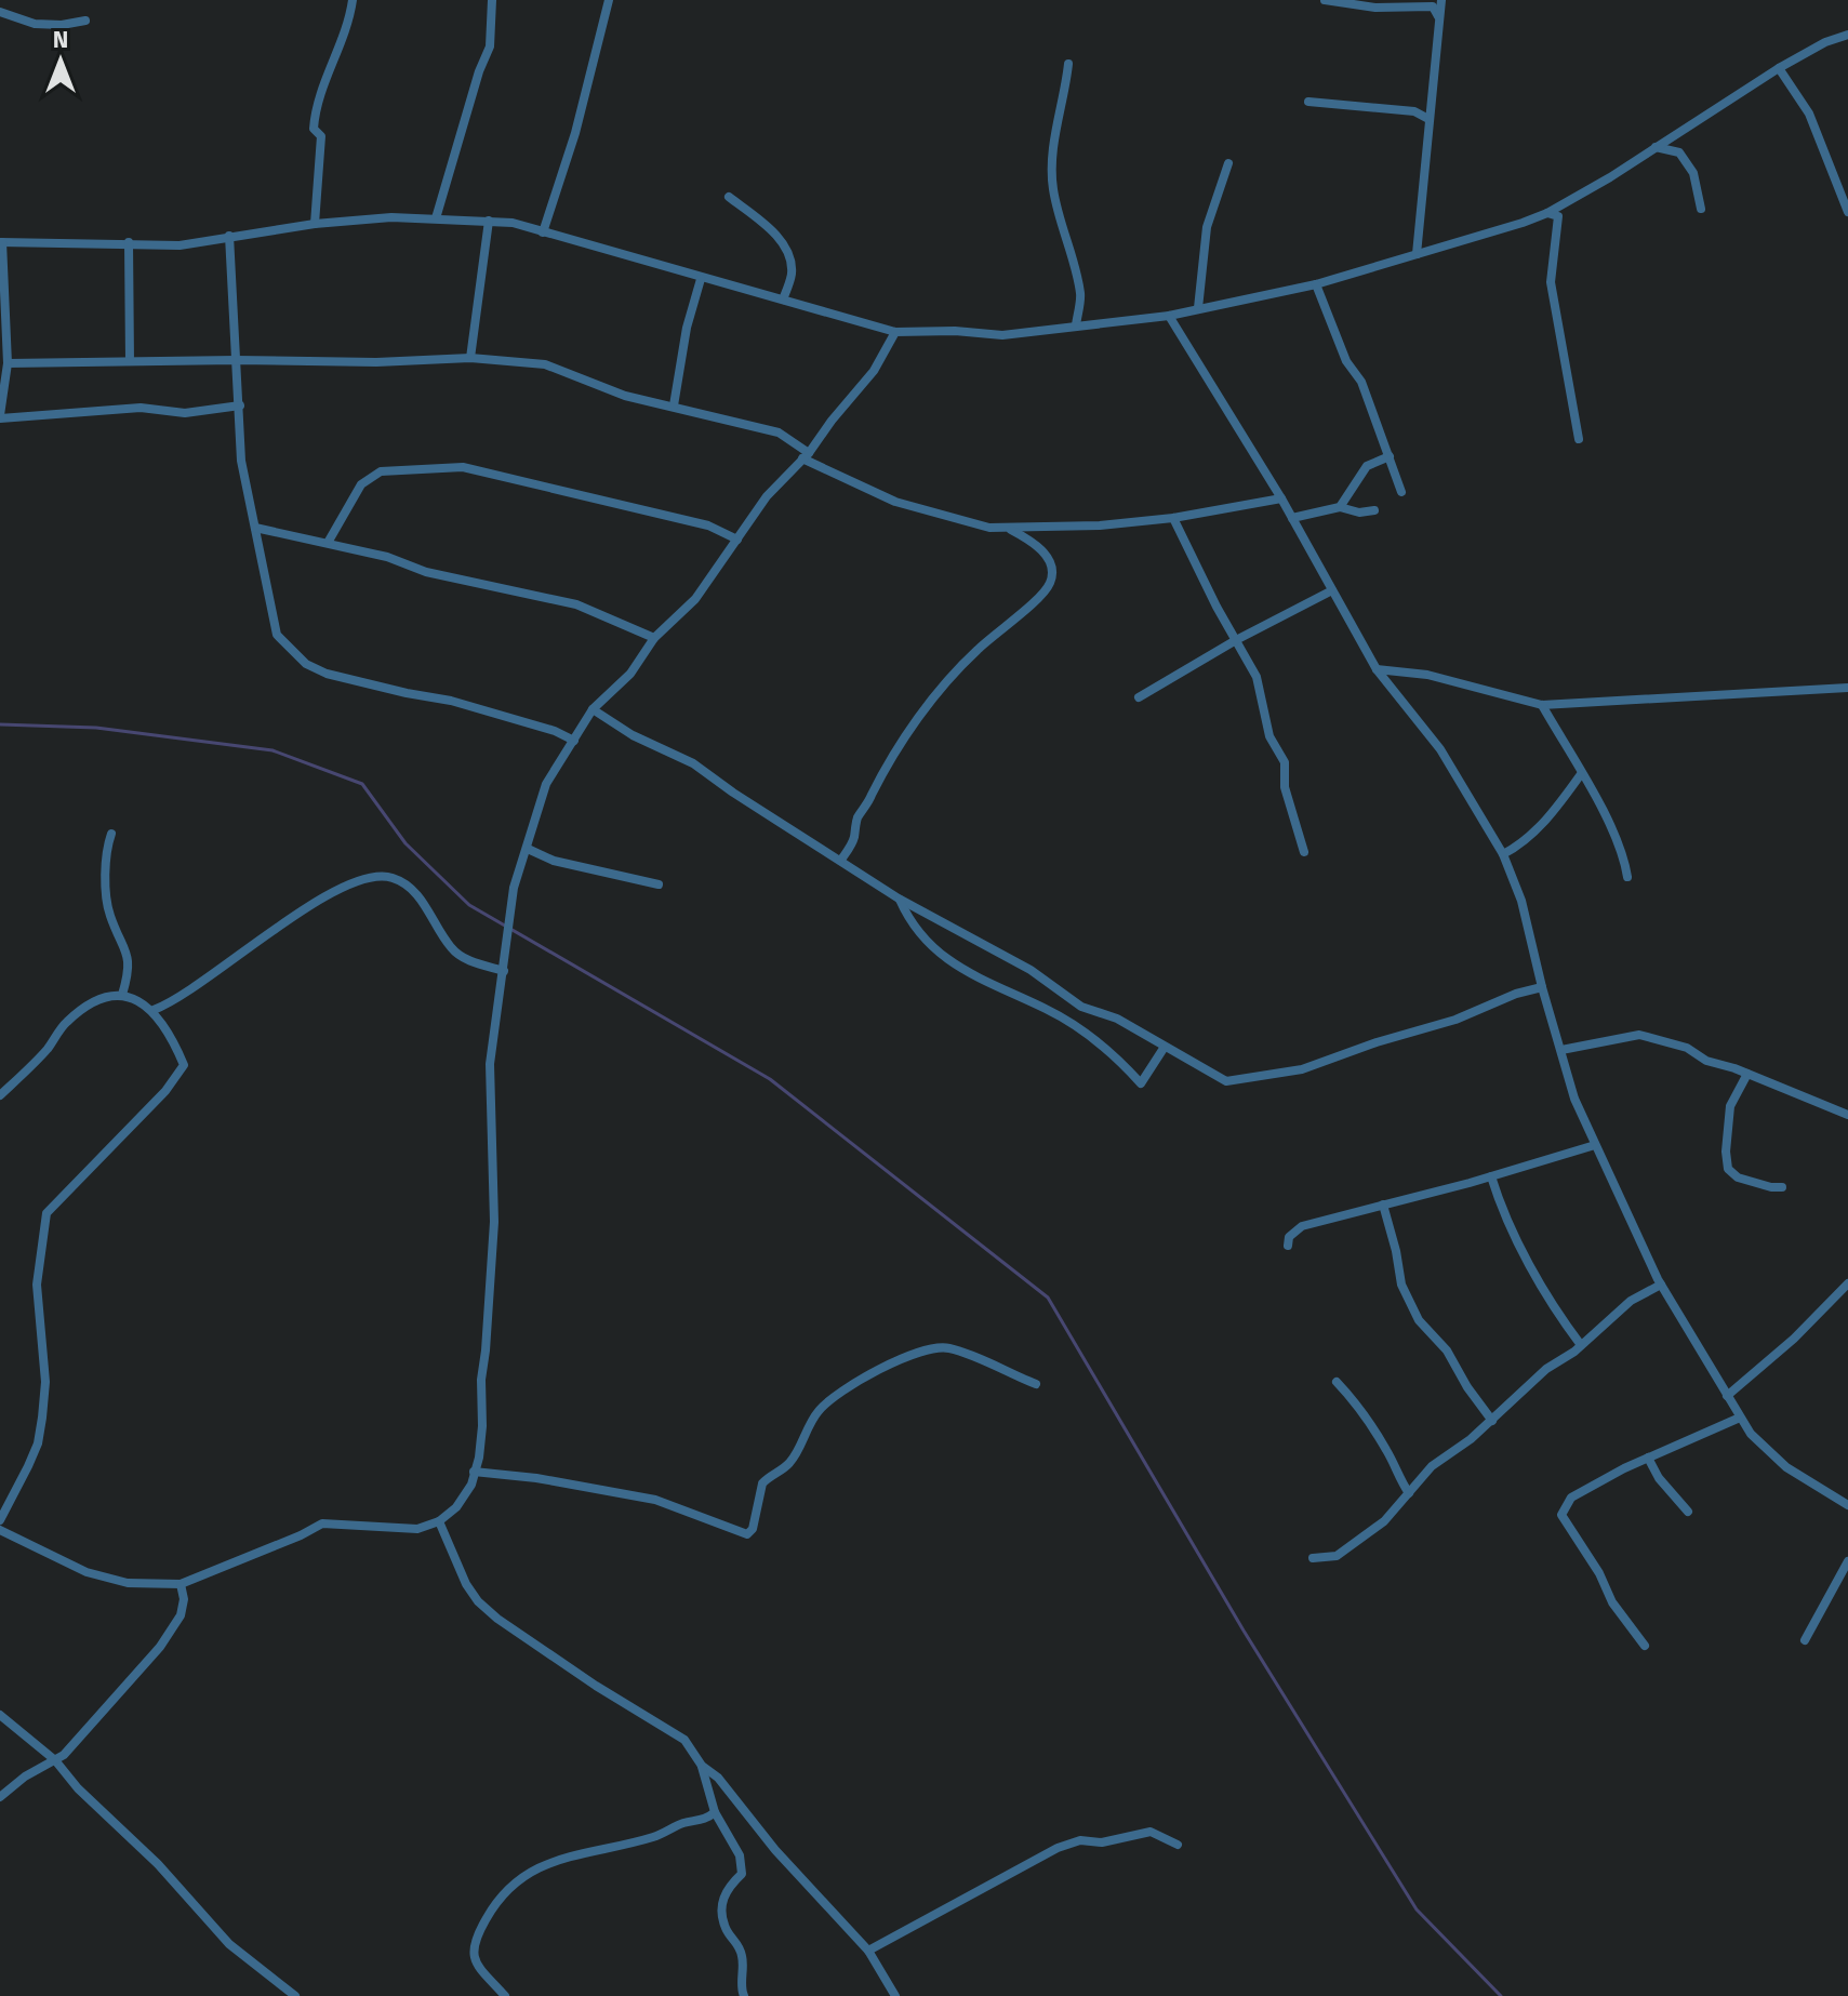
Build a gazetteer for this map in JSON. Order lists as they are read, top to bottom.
{
  "north": "top"
}
